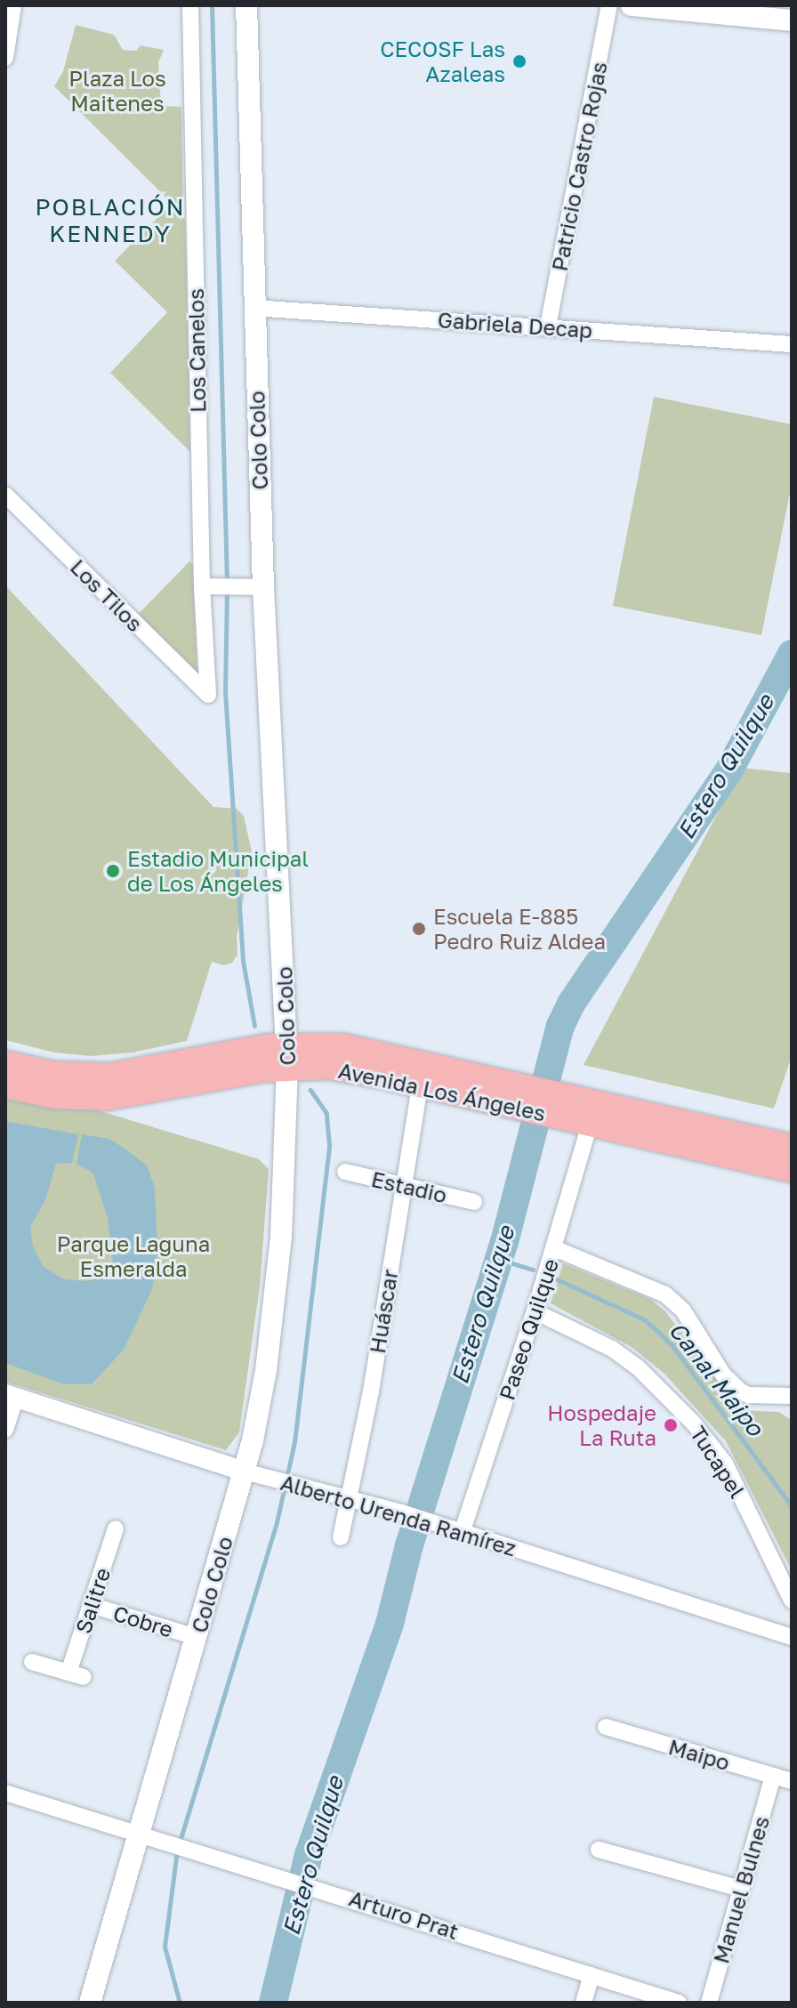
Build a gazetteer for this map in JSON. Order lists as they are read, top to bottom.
{
  "streets": {
    "main road": ["Colo Colo", "Avenida Los Ángeles"],
    "street": [
      "Patricio Castro Rojas",
      "Gabriela Decap",
      "Los Canelos",
      "Los Tilos",
      "Estadio",
      "Huáscar",
      "Paseo Quilque",
      "Tucapel",
      "Alberto Urenda Ramírez",
      "Salitre",
      "Cobre",
      "Maipo",
      "Manuel Bulnes",
      "Arturo Prat"
    ]
  },
  "crossings": [
    ["Patricio Castro Rojas", "Gabriela Decap"],
    ["Gabriela Decap", "Colo Colo"],
    ["Los Canelos", "Los Tilos"],
    ["Colo Colo", "Avenida Los Ángeles"],
    ["Colo Colo", "Alberto Urenda Ramírez"],
    ["Colo Colo", "Cobre"],
    ["Colo Colo", "Arturo Prat"],
    ["Avenida Los Ángeles", "Huáscar"],
    ["Avenida Los Ángeles", "Paseo Quilque"],
    ["Estadio", "Huáscar"],
    ["Huáscar", "Alberto Urenda Ramírez"],
    ["Paseo Quilque", "Tucapel"],
    ["Paseo Quilque", "Alberto Urenda Ramírez"],
    ["Salitre", "Cobre"],
    ["Maipo", "Manuel Bulnes"]
  ],
  "districts": ["POBLACIÓN KENNEDY"],
  "water": ["Estero Quilque", "Canal Maipo"],
  "parks": ["Plaza Los Maitenes", "Parque Laguna Esmeralda"],
  "places": [
    "CECOSF Las Azaleas",
    "Estadio Municipal de Los Ángeles",
    "Escuela E-885 Pedro Ruiz Aldea",
    "Hospedaje La Ruta"
  ]
}
